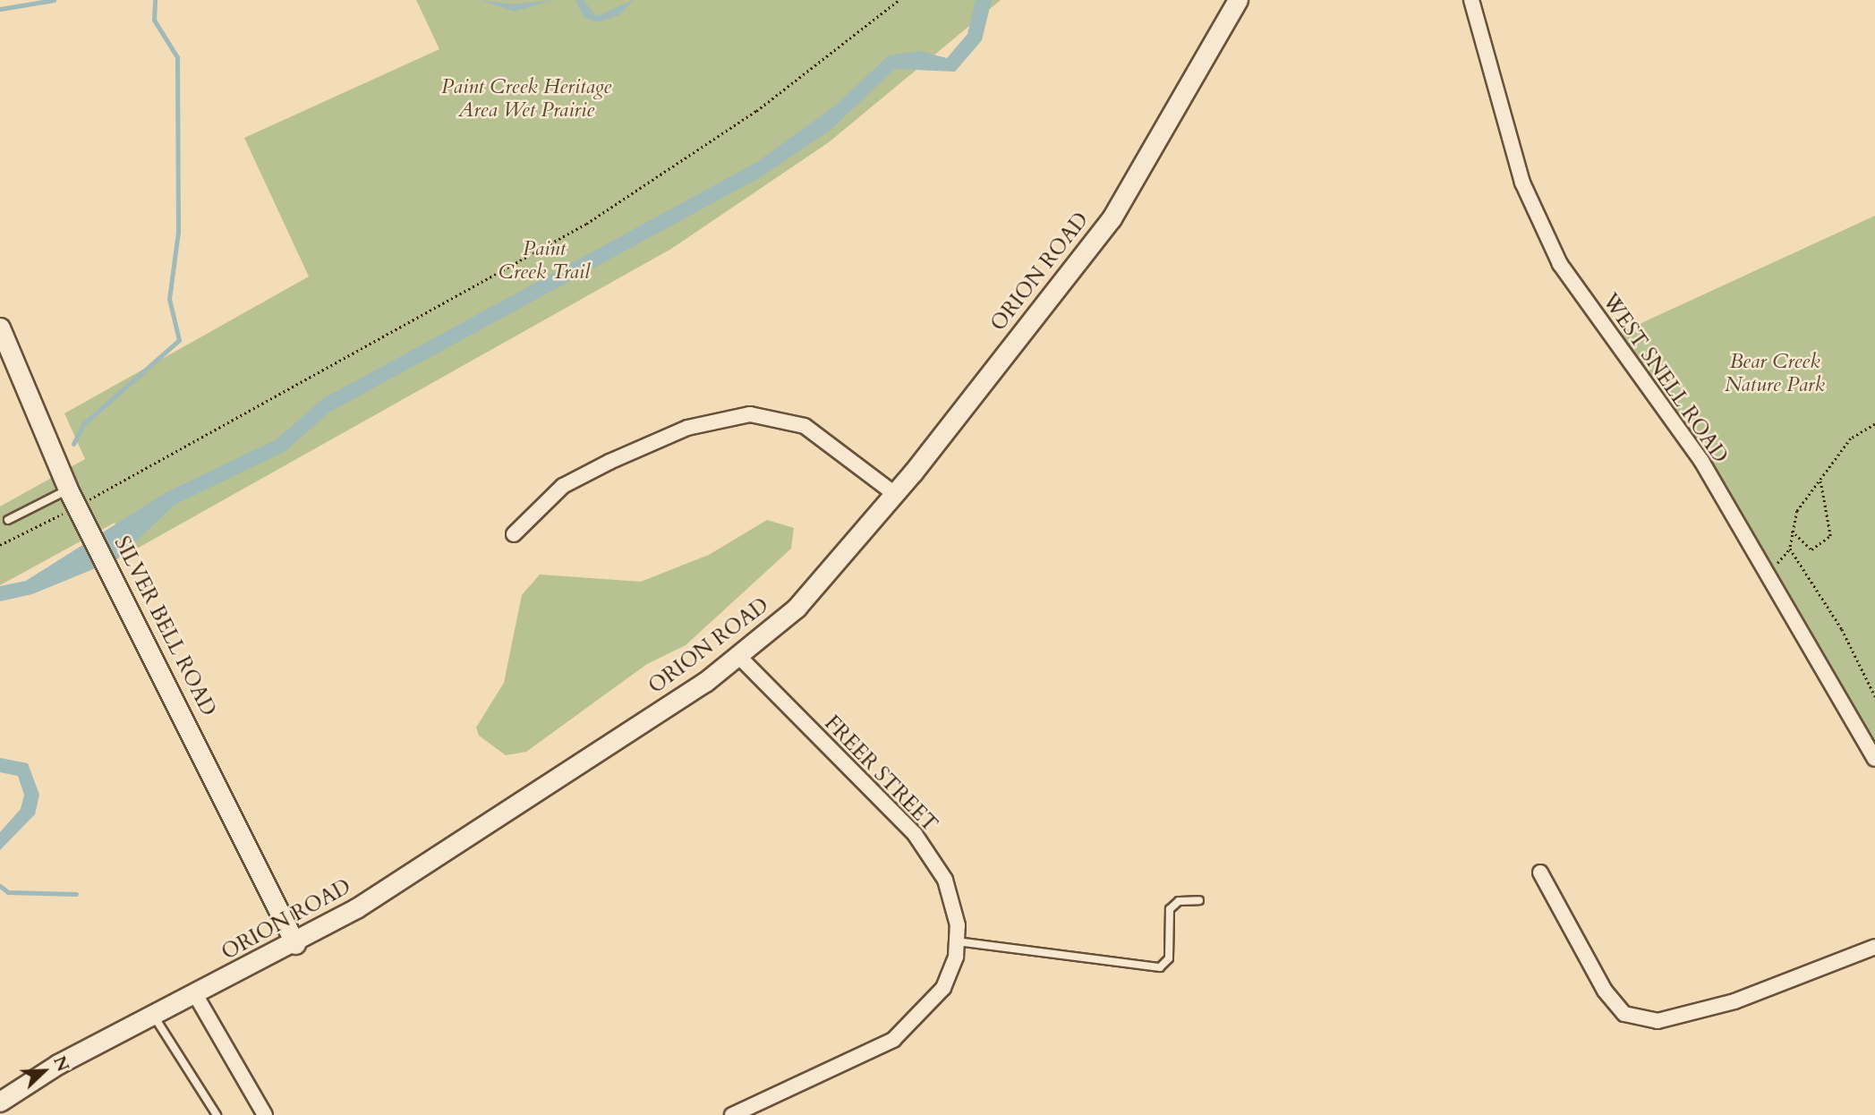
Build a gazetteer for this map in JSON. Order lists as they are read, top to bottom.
{
  "streets": {
    "street": [
      "ORION ROAD",
      "WEST SNELL ROAD",
      "SILVER BELL ROAD",
      "FREER STREET"
    ]
  },
  "crossings": [
    ["ORION ROAD", "SILVER BELL ROAD"],
    ["ORION ROAD", "FREER STREET"]
  ],
  "parks": ["Paint Creek Heritage Area Wet Prairie", "Paint Creek Trail", "Bear Creek Nature Park"],
  "north": "top right"
}
